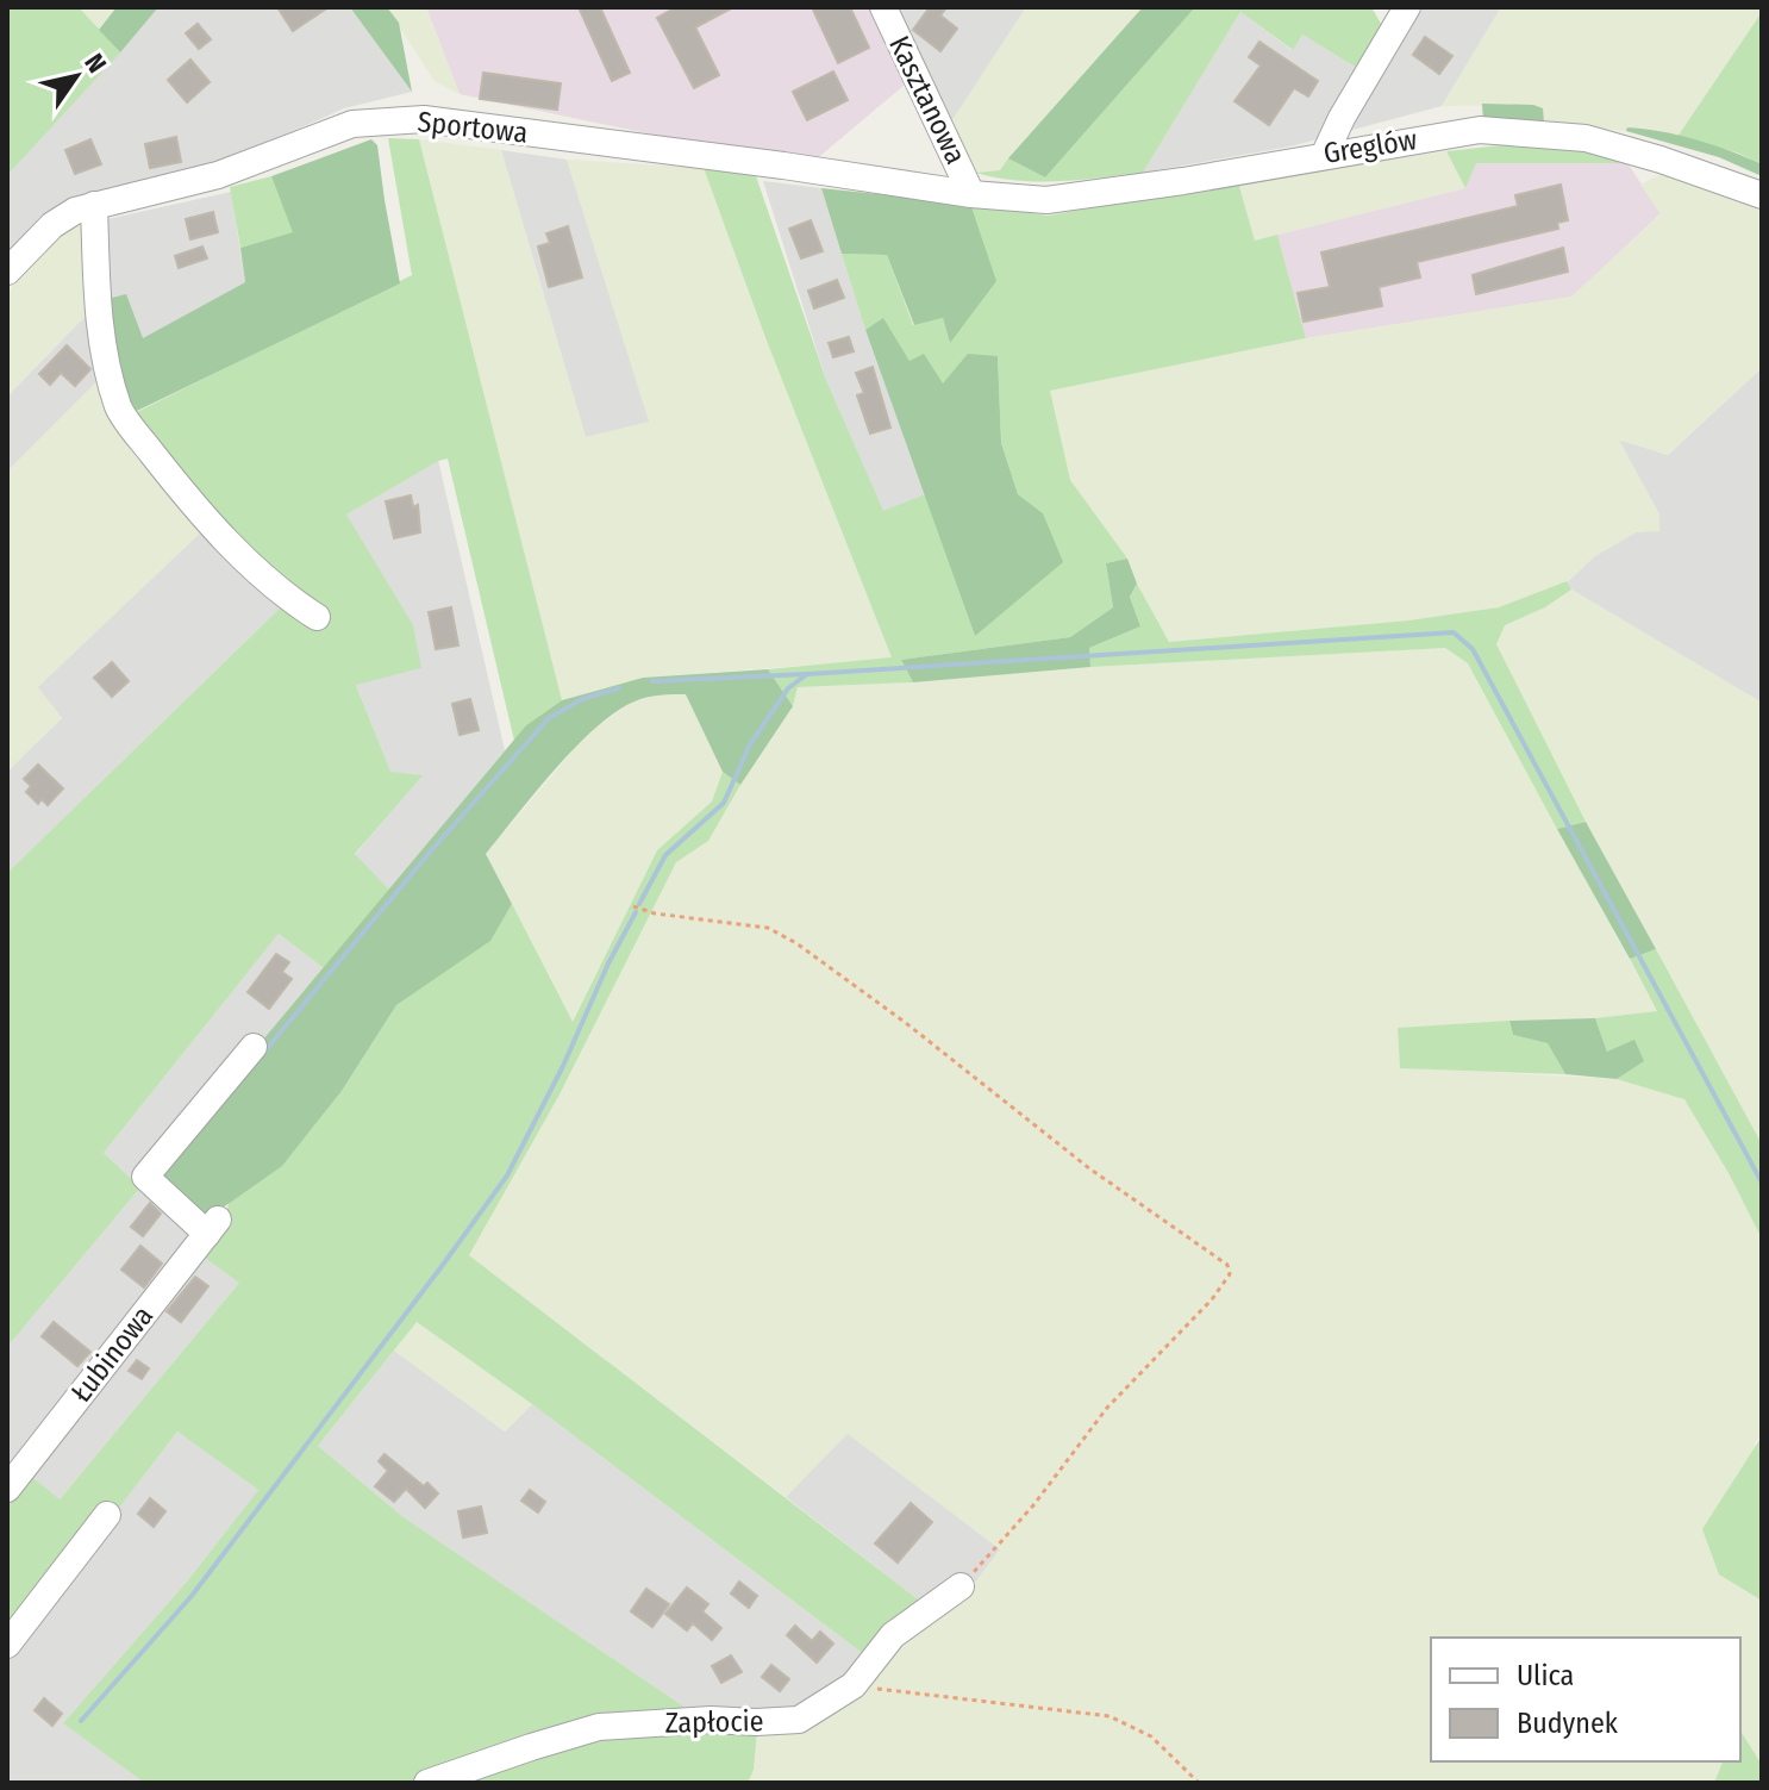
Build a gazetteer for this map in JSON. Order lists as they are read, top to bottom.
{
  "streets": {
    "street": [
      "Kasztanowa",
      "Sportowa",
      "Greglów",
      "Łubinowa",
      "Zapłocie"
    ]
  },
  "crossings": [
    ["Kasztanowa", "Sportowa"],
    ["Kasztanowa", "Greglów"],
    ["Sportowa", "Greglów"]
  ],
  "legend": ["Ulica", "Budynek"],
  "north": "top right"
}
